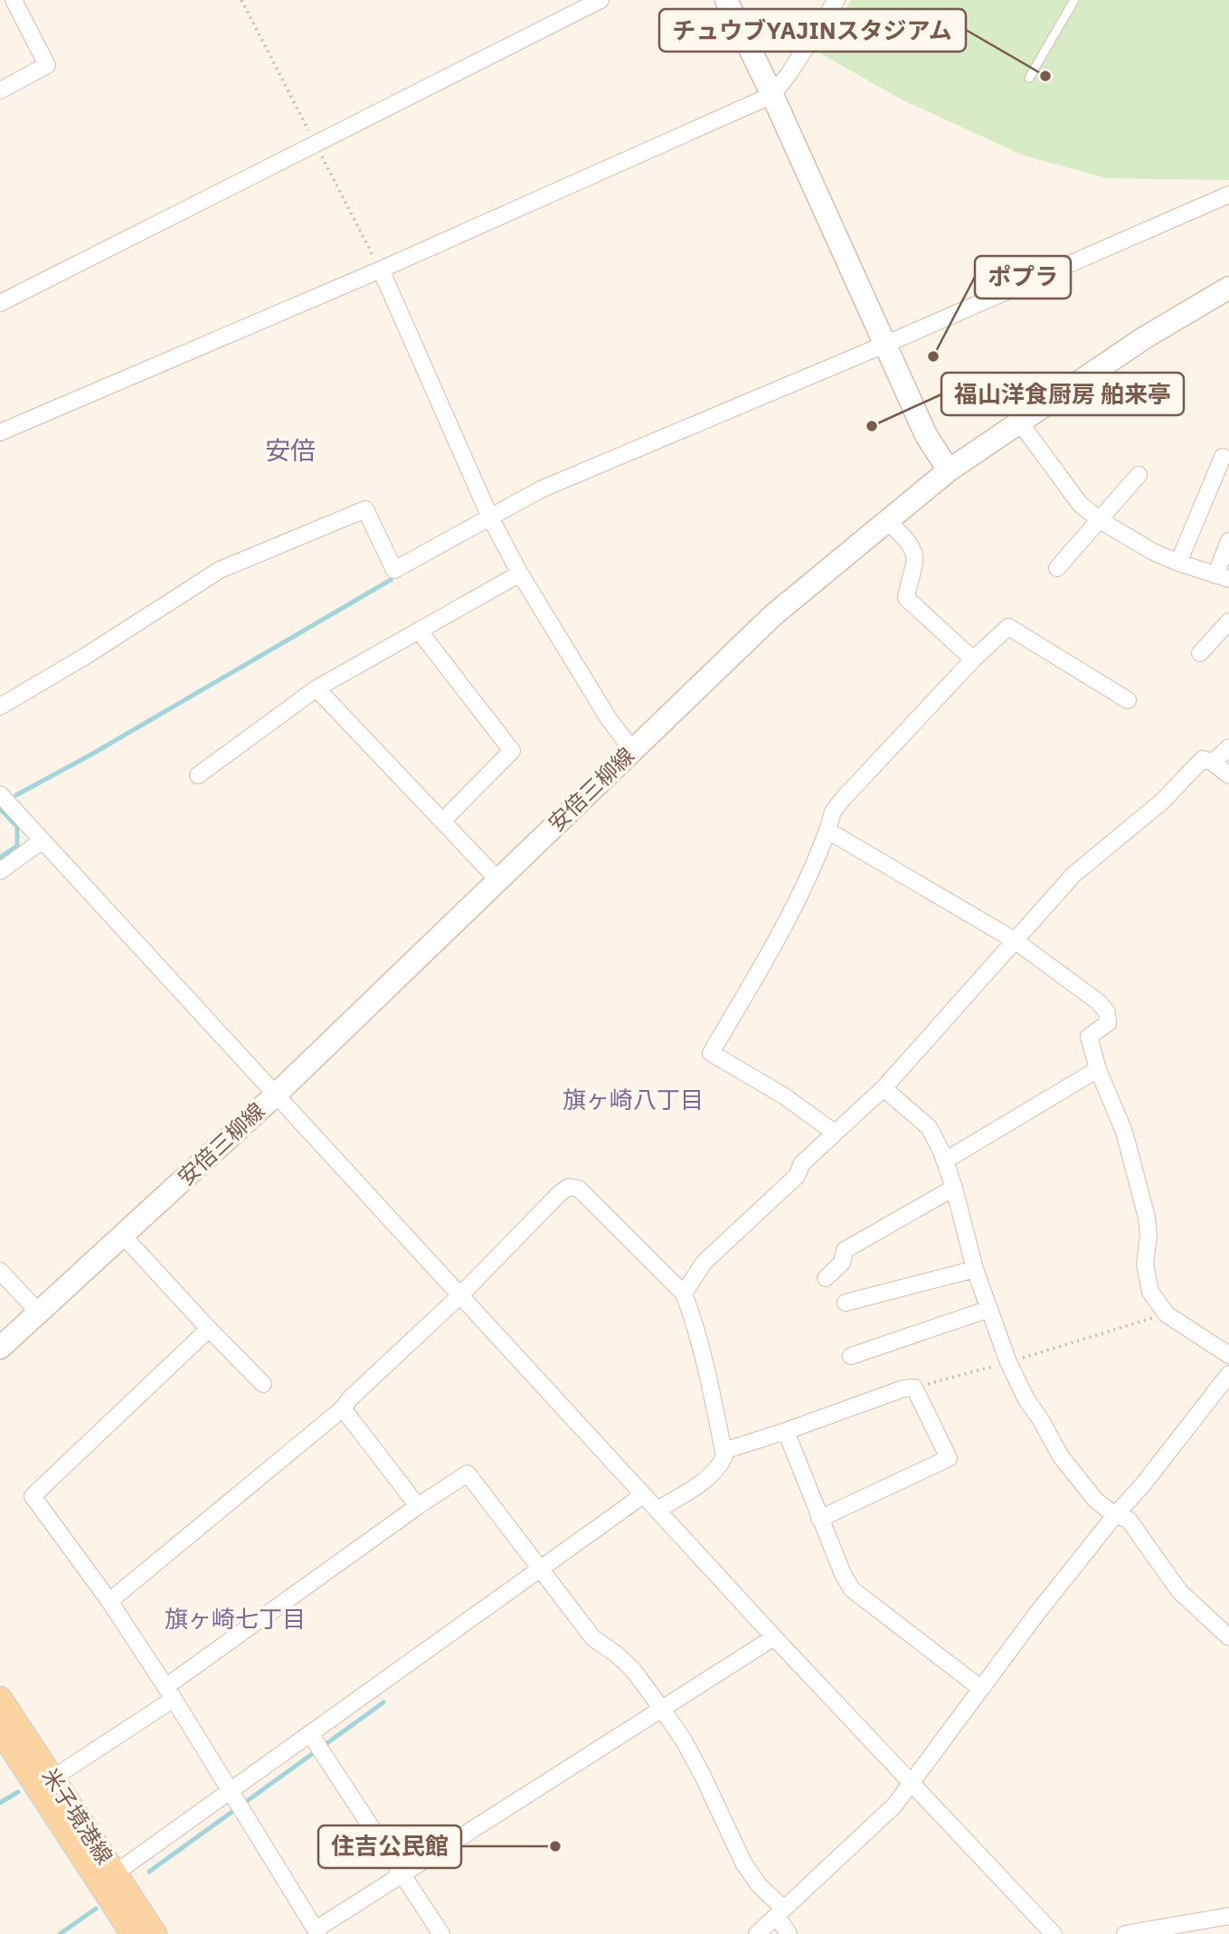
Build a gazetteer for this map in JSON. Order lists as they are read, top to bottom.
{
  "streets": {
    "main road": ["米子境港線"],
    "street": ["安倍三柳線"]
  },
  "districts": ["安倍", "旗ヶ崎八丁目", "旗ヶ崎七丁目"],
  "places": [
    "チュウブYAJINスタジアム",
    "ポプラ",
    "福山洋食厨房 舶来亭",
    "住吉公民館"
  ]
}
